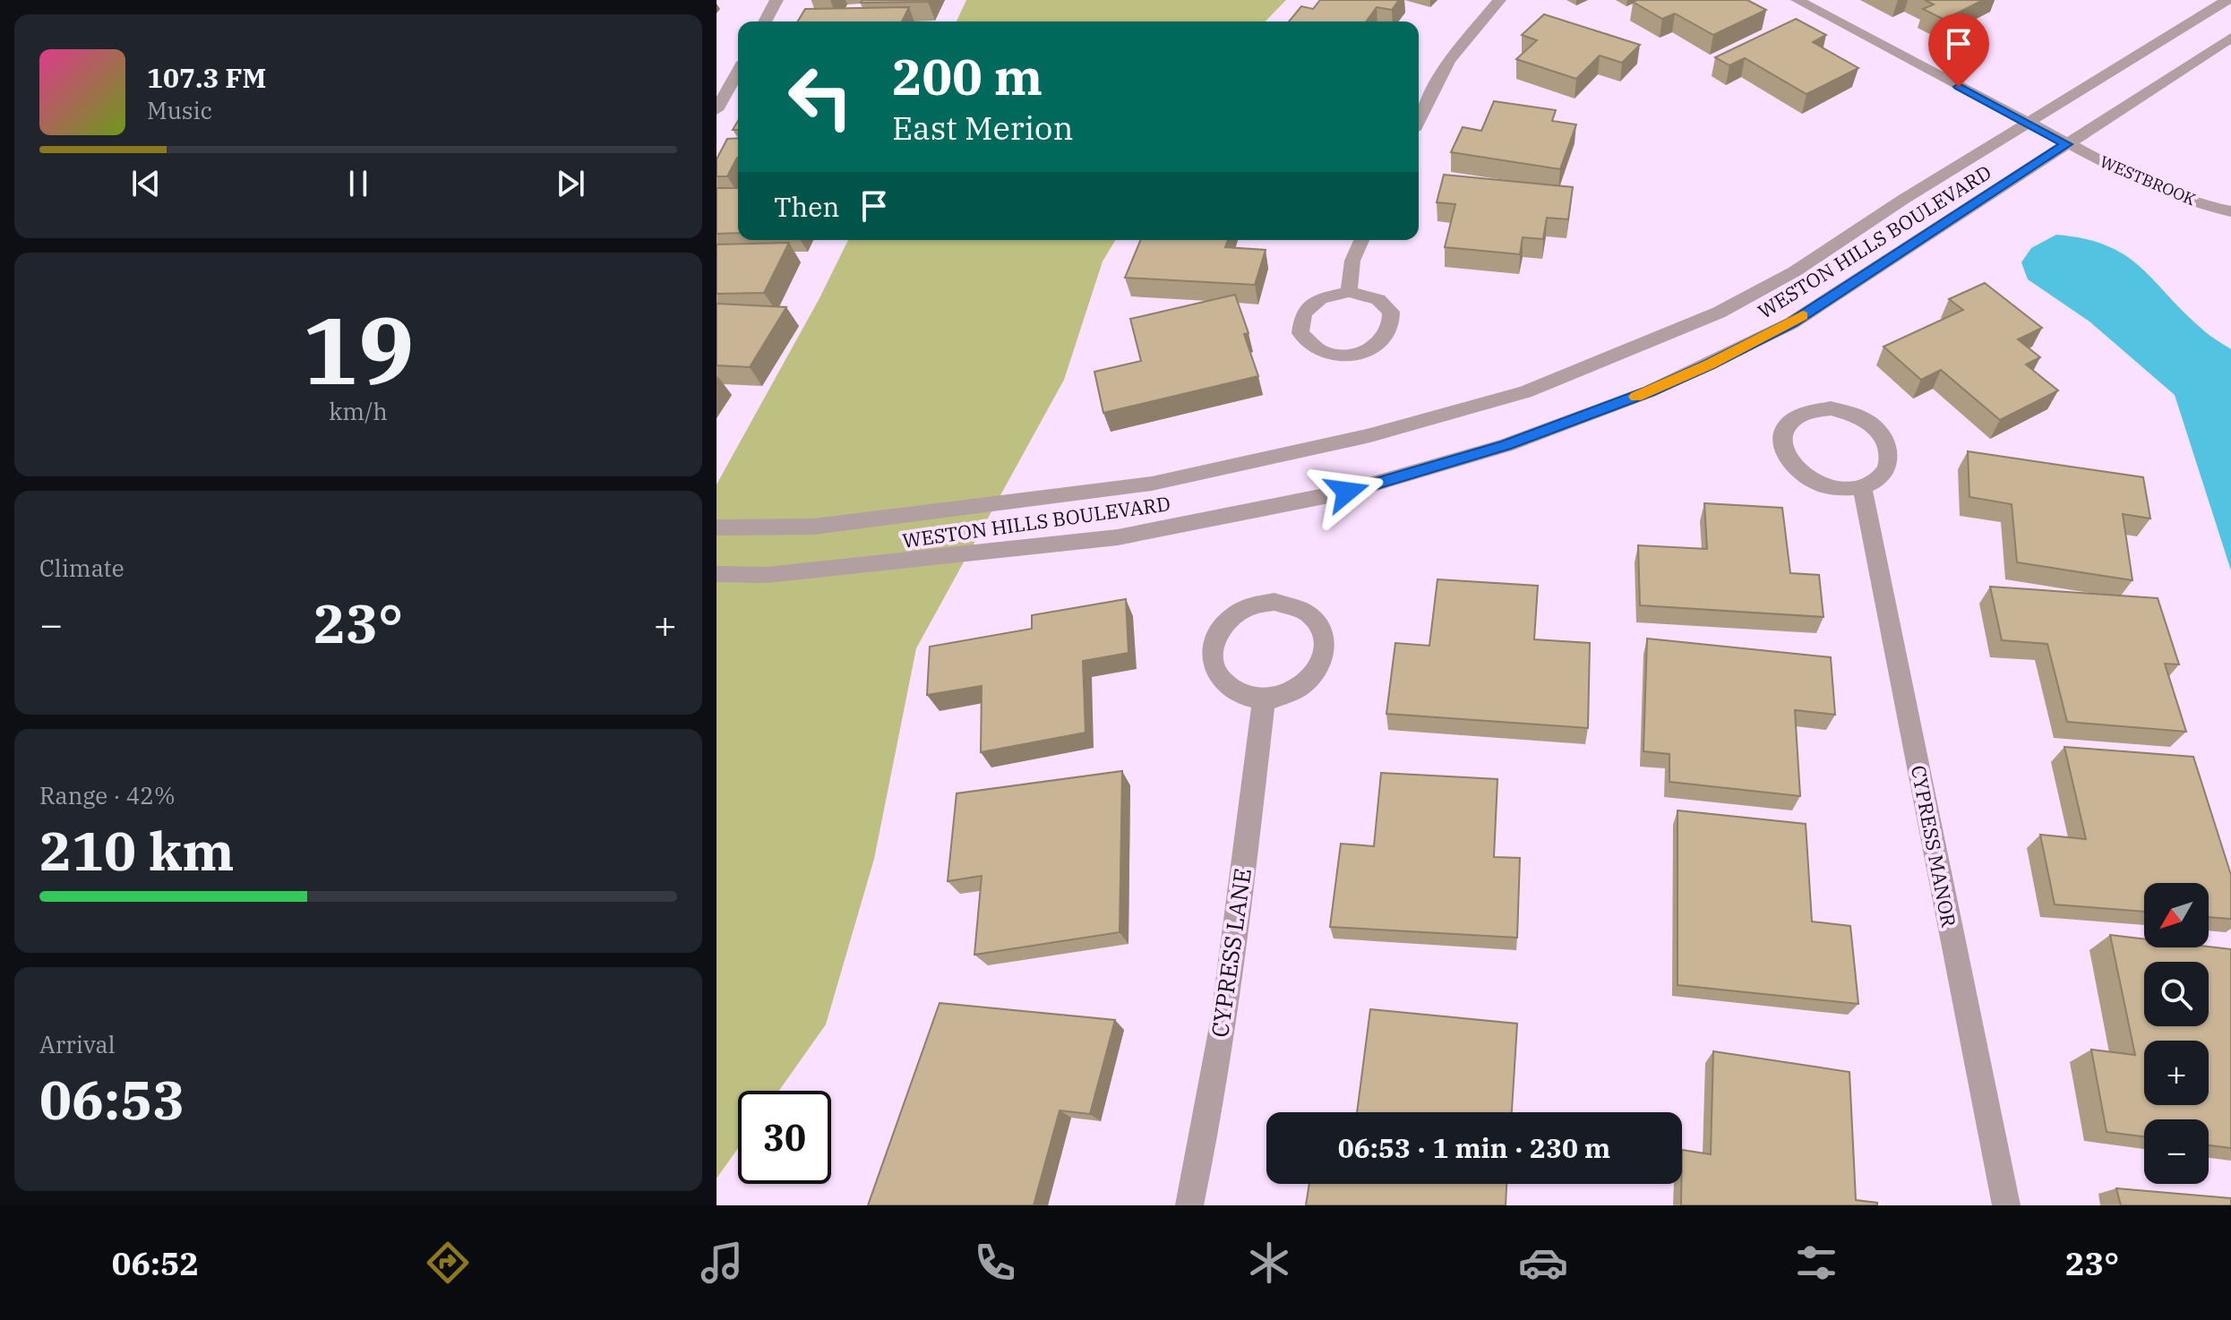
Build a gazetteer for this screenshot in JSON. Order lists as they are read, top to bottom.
{
  "streets": {
    "street": [
      "WESTBROOK",
      "WESTON HILLS BOULEVARD",
      "CYPRESS MANOR",
      "CYPRESS LANE"
    ]
  },
  "crossings": [
    ["WESTBROOK", "WESTON HILLS BOULEVARD"]
  ],
  "north": "bottom left",
  "page": {
    "turn": ["200 m", "East Merion"],
    "song": ["107.3 FM", "Music"],
    "then": "Then",
    "tile": [
      ["19", "km/h"],
      "Climate",
      ["Range · 42%", "210 km"],
      ["Arrival", "06:53"]
    ],
    "heat": ["−", "23°", "+"],
    "map_buttons": ["+", "−"],
    "limit": "30",
    "trip": "06:53 · 1 min · 230 m",
    "tabs": ["06:52", "23°"]
  }
}
